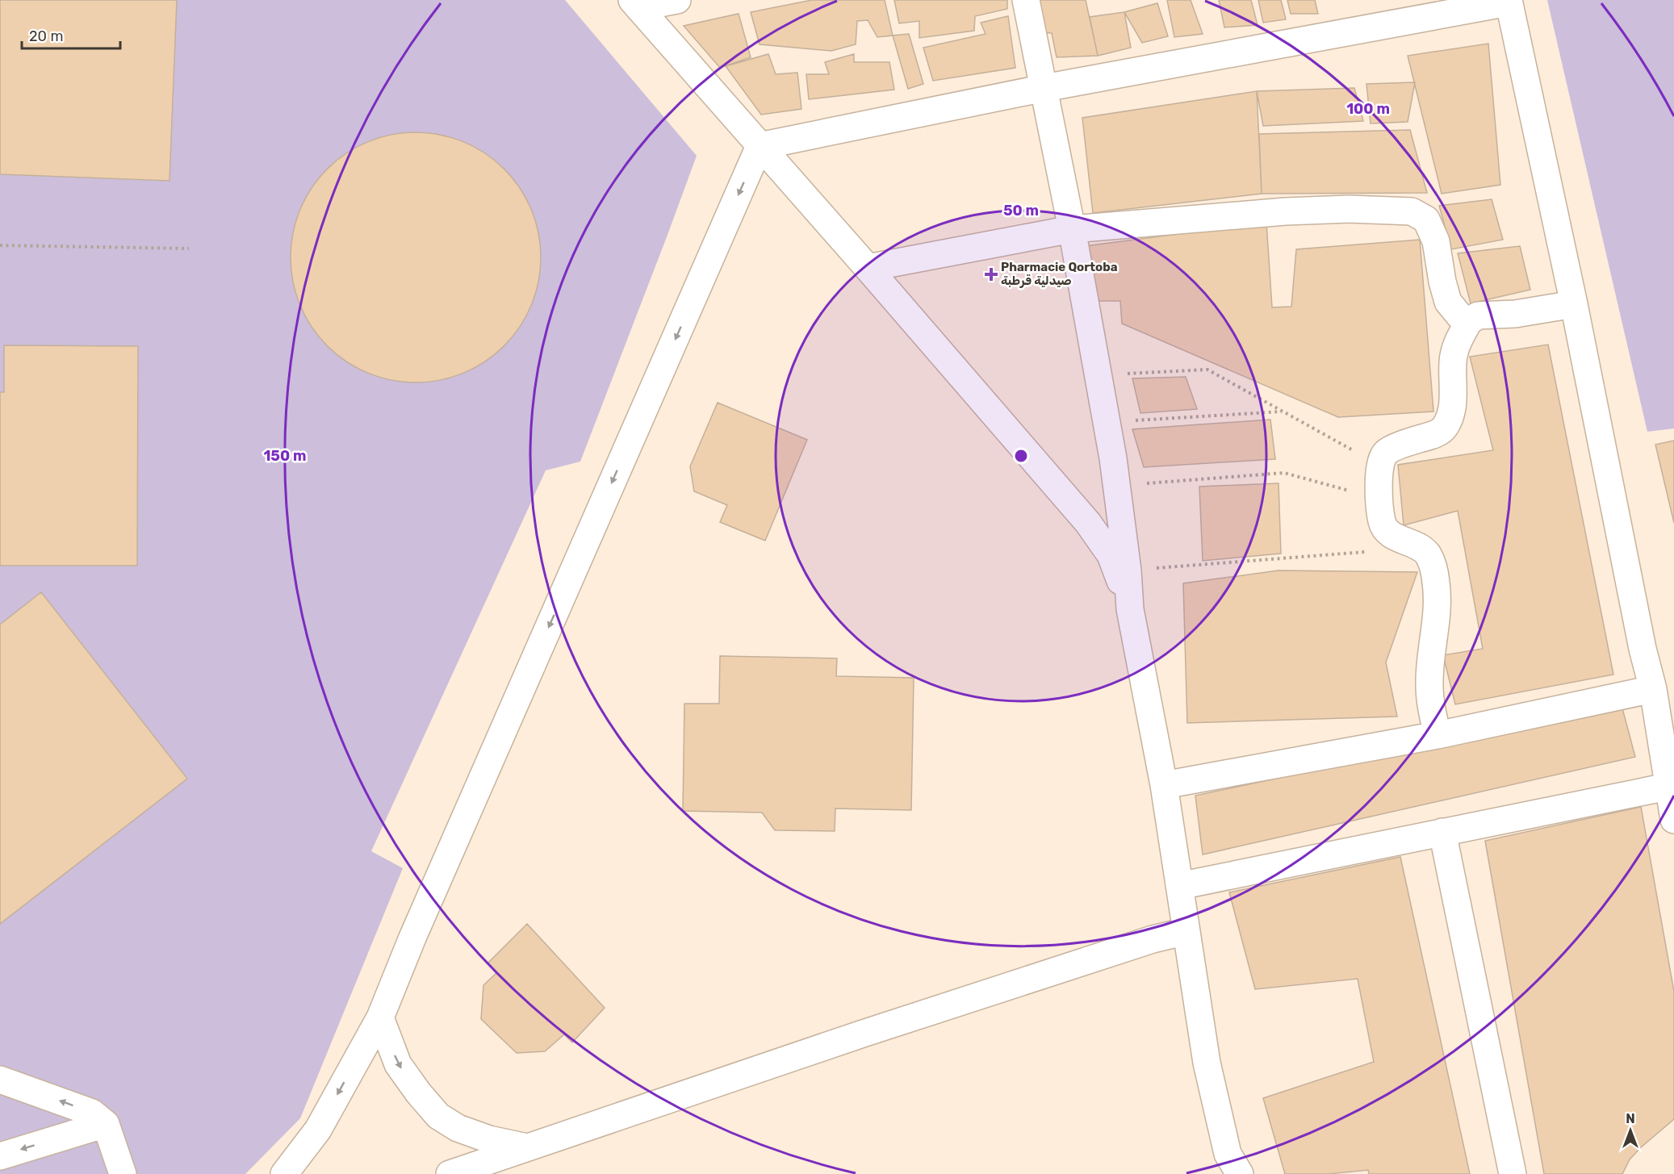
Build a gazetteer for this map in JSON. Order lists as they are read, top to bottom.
{
  "places": {
    "health": ["Pharmacie Qortoba صيدلية قرطبة"]
  },
  "scale_bar": "20 m",
  "north": "top",
  "rings": ["100 m", "50 m", "150 m"]
}
